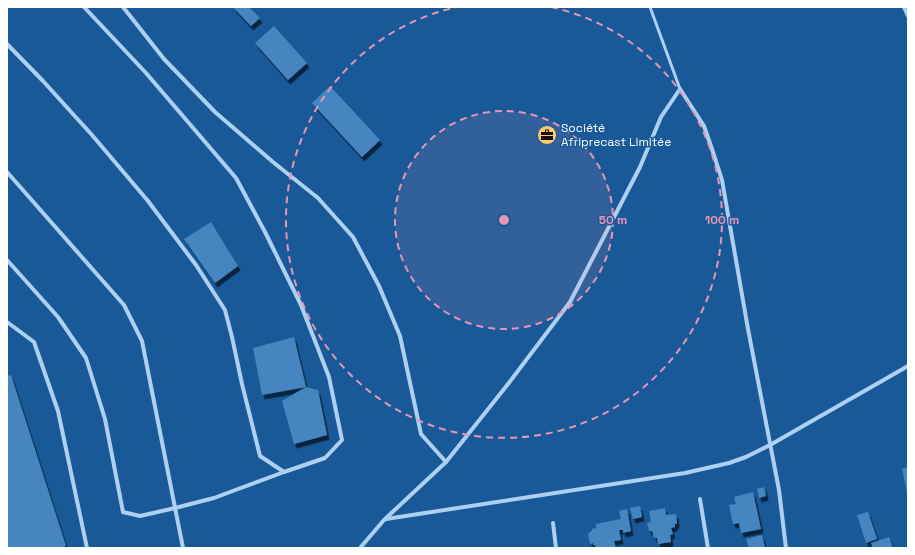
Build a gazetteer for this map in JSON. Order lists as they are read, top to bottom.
{
  "places": {
    "office": ["Société Afriprecast Limitée"]
  },
  "rings": ["50 m", "100 m"]
}
